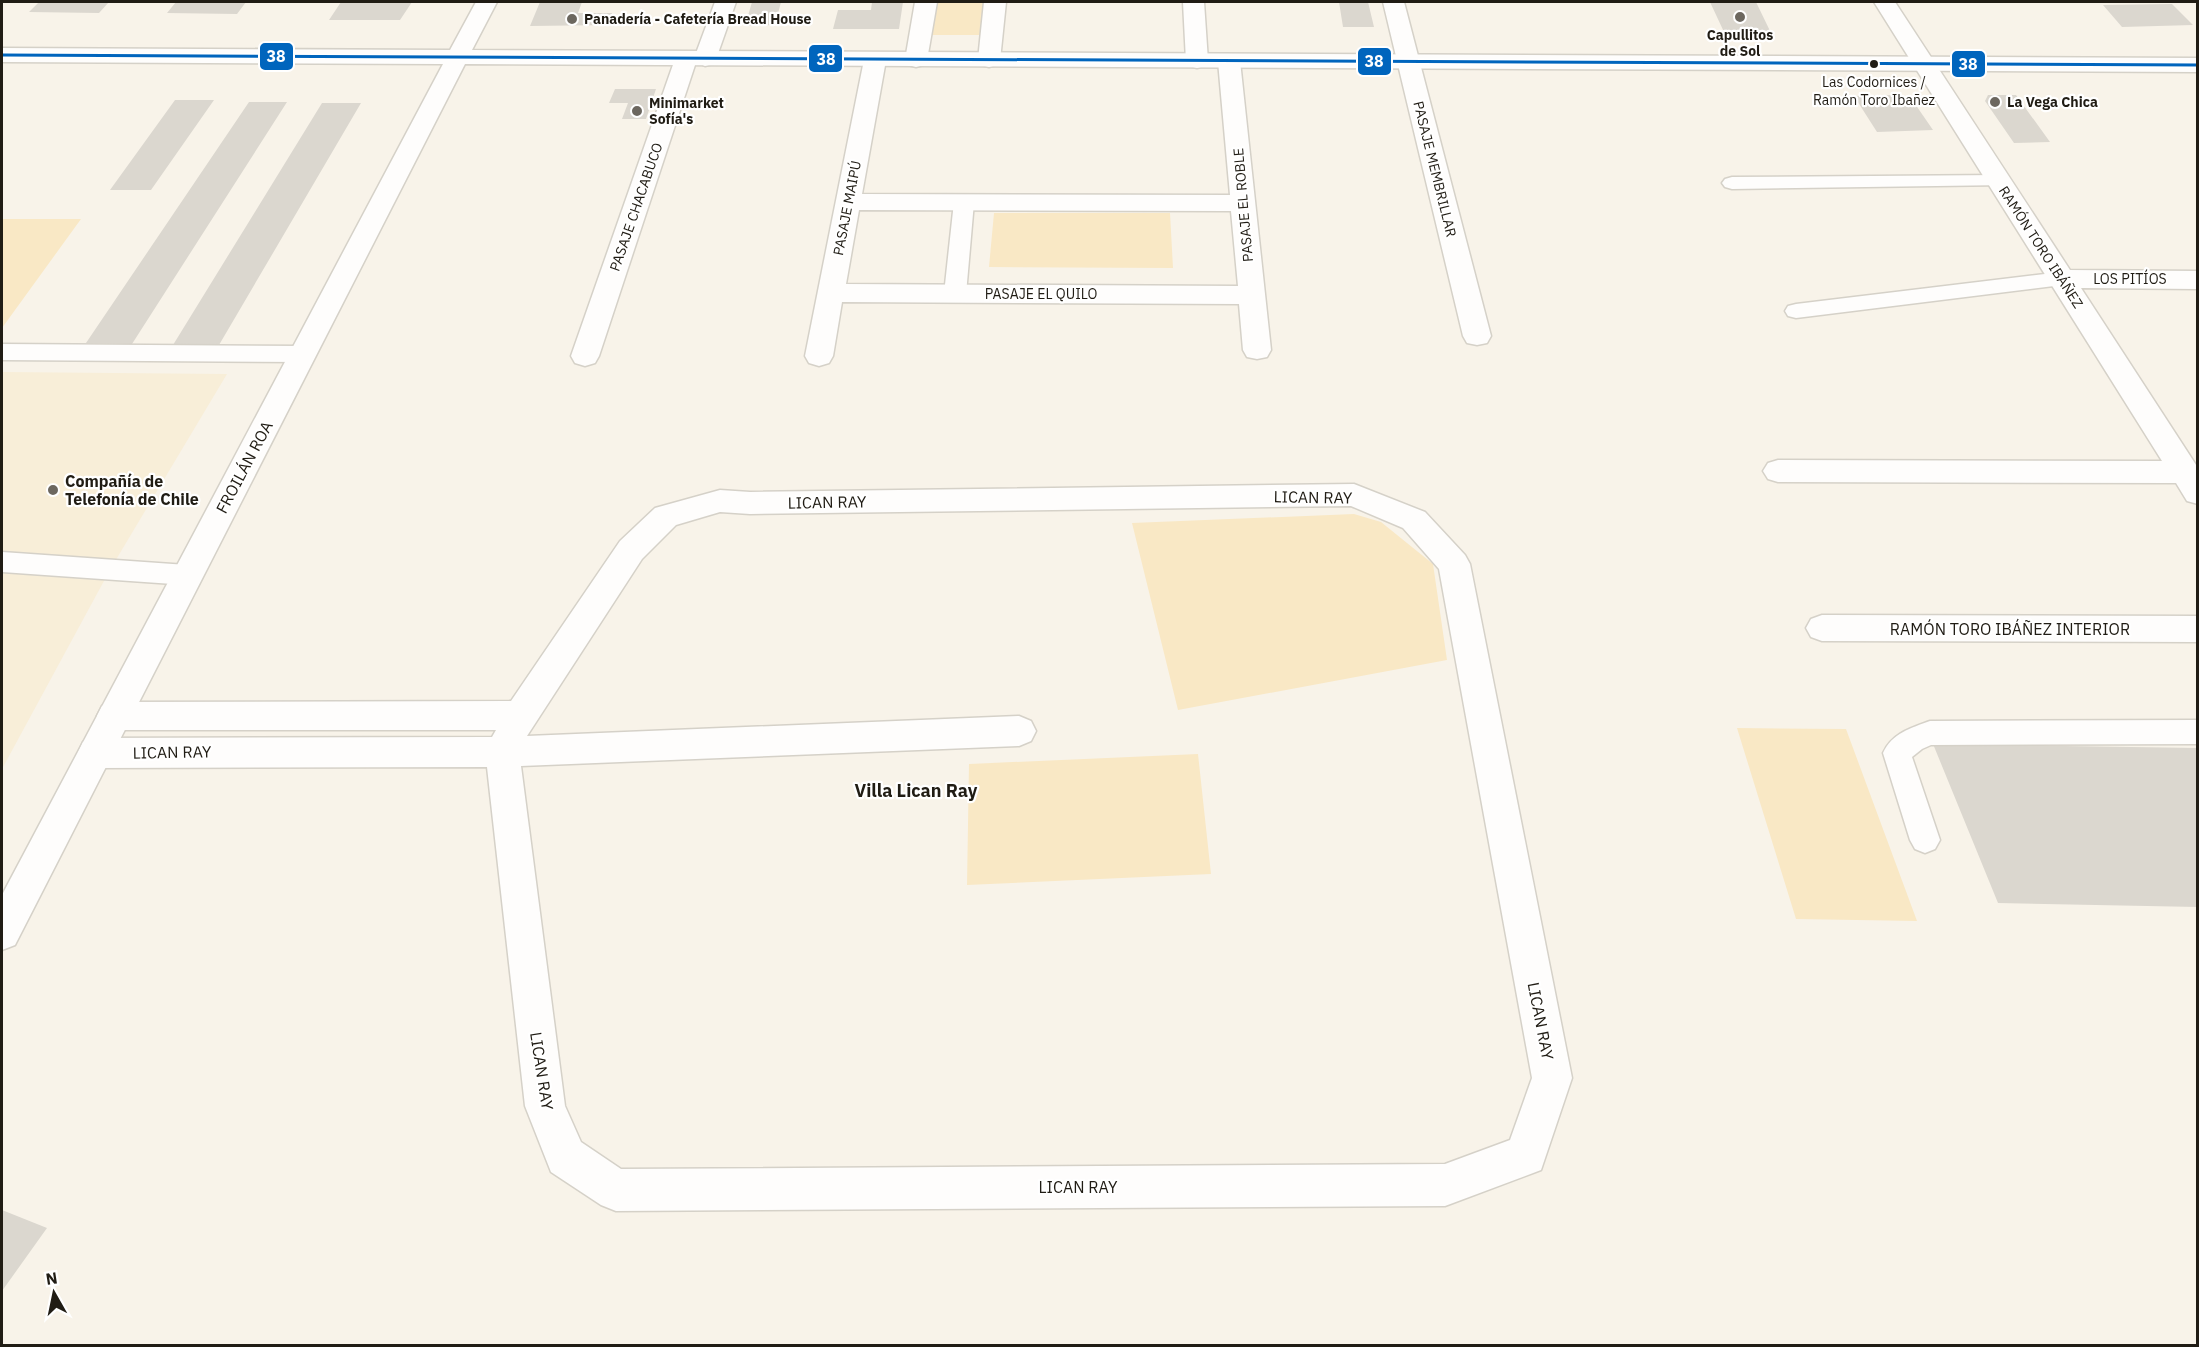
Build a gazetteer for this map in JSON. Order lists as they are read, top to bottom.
{
  "streets": {
    "street": [
      "PASAJE MEMBRILLAR",
      "PASAJE EL ROBLE",
      "PASAJE CHACABUCO",
      "PASAJE MAIPÚ",
      "RAMÓN TORO IBÁÑEZ",
      "LOS PITÍOS",
      "PASAJE EL QUILO",
      "FROILÁN ROA",
      "LICAN RAY",
      "RAMÓN TORO IBÁÑEZ INTERIOR"
    ]
  },
  "crossings": [
    ["PASAJE EL ROBLE", "PASAJE EL QUILO"],
    ["PASAJE MAIPÚ", "PASAJE EL QUILO"],
    ["RAMÓN TORO IBÁÑEZ", "LOS PITÍOS"],
    ["FROILÁN ROA", "LICAN RAY"]
  ],
  "districts": ["Villa Lican Ray"],
  "places": [
    "Capullitos de Sol",
    "Panadería - Cafetería Bread House",
    "Las Codornices / Ramón Toro Ibañez",
    "La Vega Chica",
    "Minimarket Sofía's",
    "Compañía de Telefonía de Chile"
  ],
  "lines": ["transit line 38"],
  "north": "top"
}
